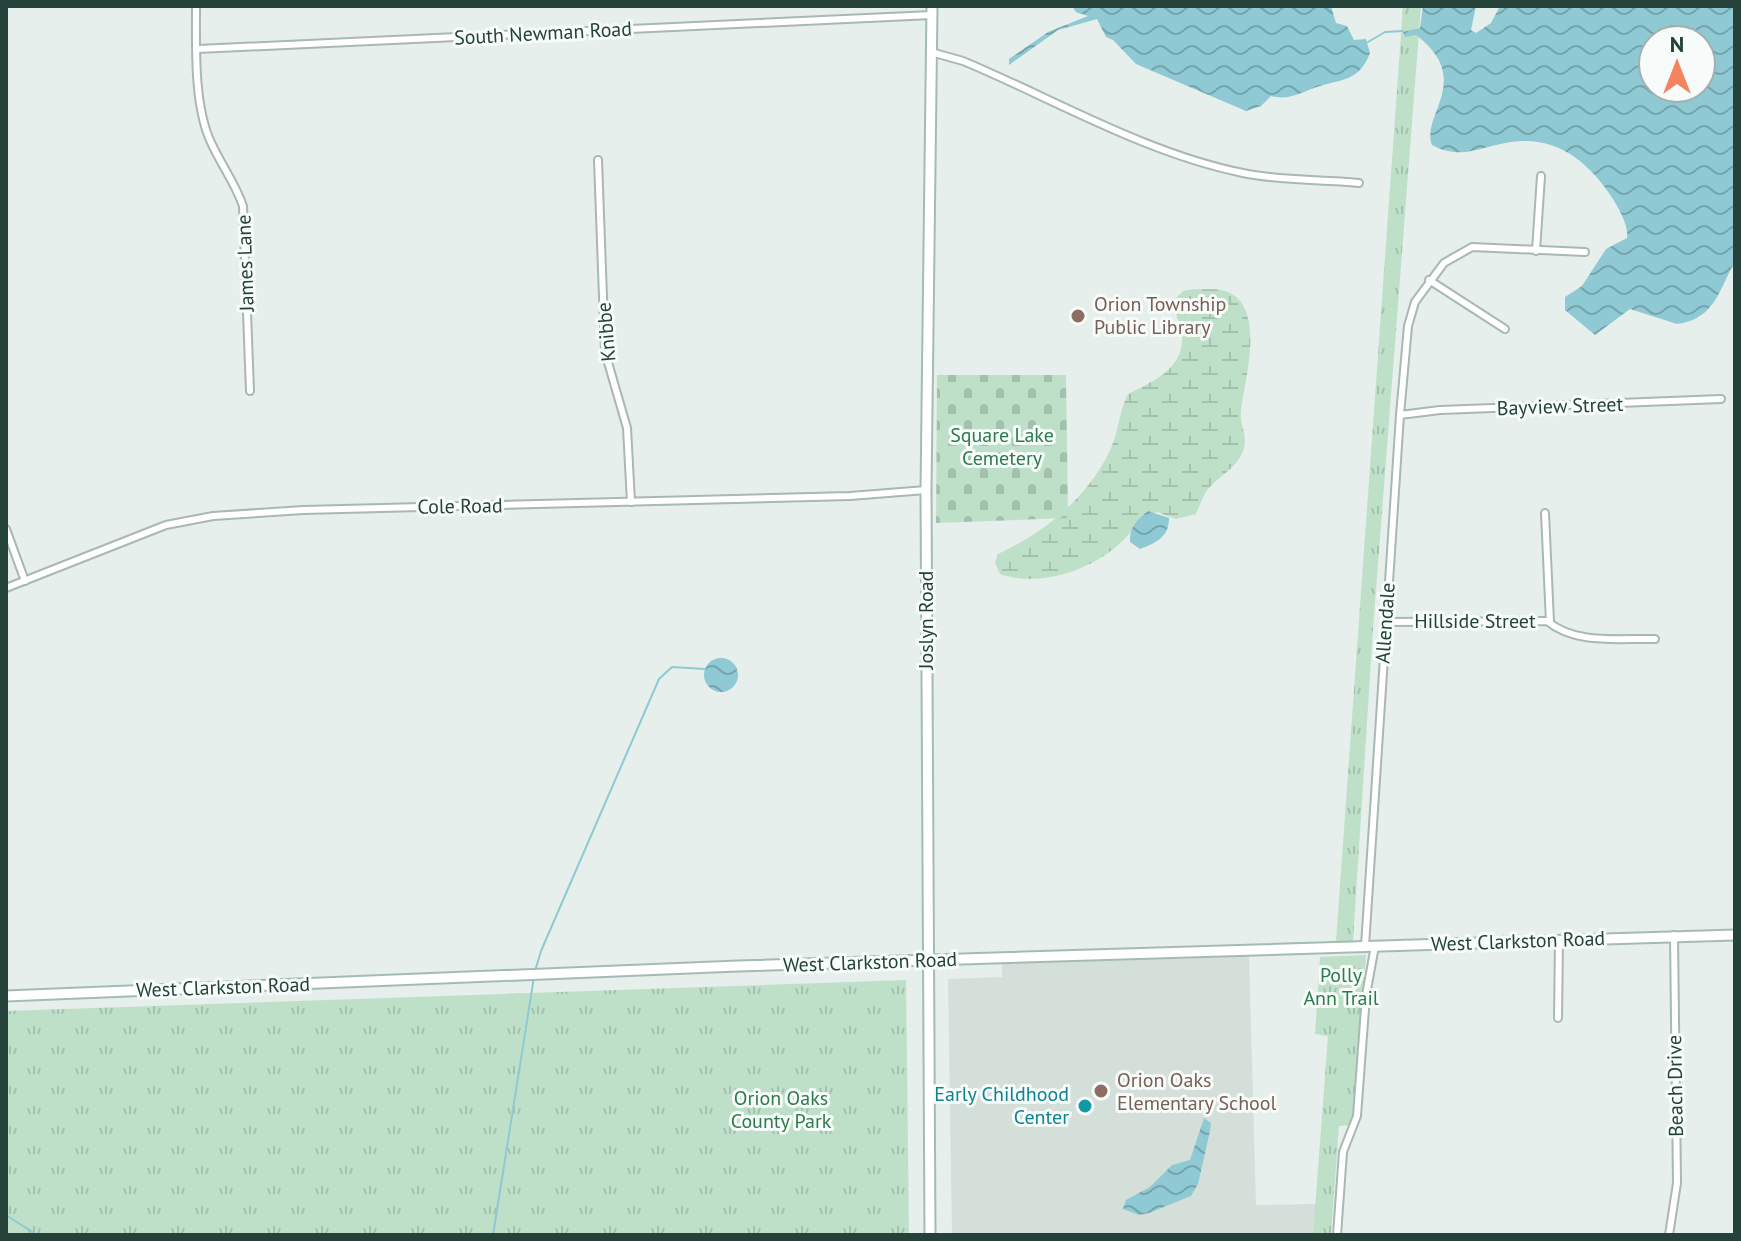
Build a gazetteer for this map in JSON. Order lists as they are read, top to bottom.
{
  "streets": {
    "main road": ["Joslyn Road", "West Clarkston Road"],
    "street": [
      "South Newman Road",
      "James Lane",
      "Knibbe",
      "Bayview Street",
      "Cole Road",
      "Hillside Street",
      "Allendale",
      "Beach Drive"
    ]
  },
  "crossings": [
    ["South Newman Road", "James Lane"],
    ["South Newman Road", "Joslyn Road"],
    ["Knibbe", "Cole Road"],
    ["Bayview Street", "Allendale"],
    ["Cole Road", "Joslyn Road"],
    ["Joslyn Road", "West Clarkston Road"],
    ["Hillside Street", "Allendale"],
    ["Allendale", "West Clarkston Road"],
    ["West Clarkston Road", "Beach Drive"]
  ],
  "parks": ["Square Lake Cemetery", "Polly Ann Trail", "Orion Oaks County Park"],
  "places": ["Orion Township Public Library", "Orion Oaks Elementary School", "Early Childhood Center"],
  "north": "top"
}
